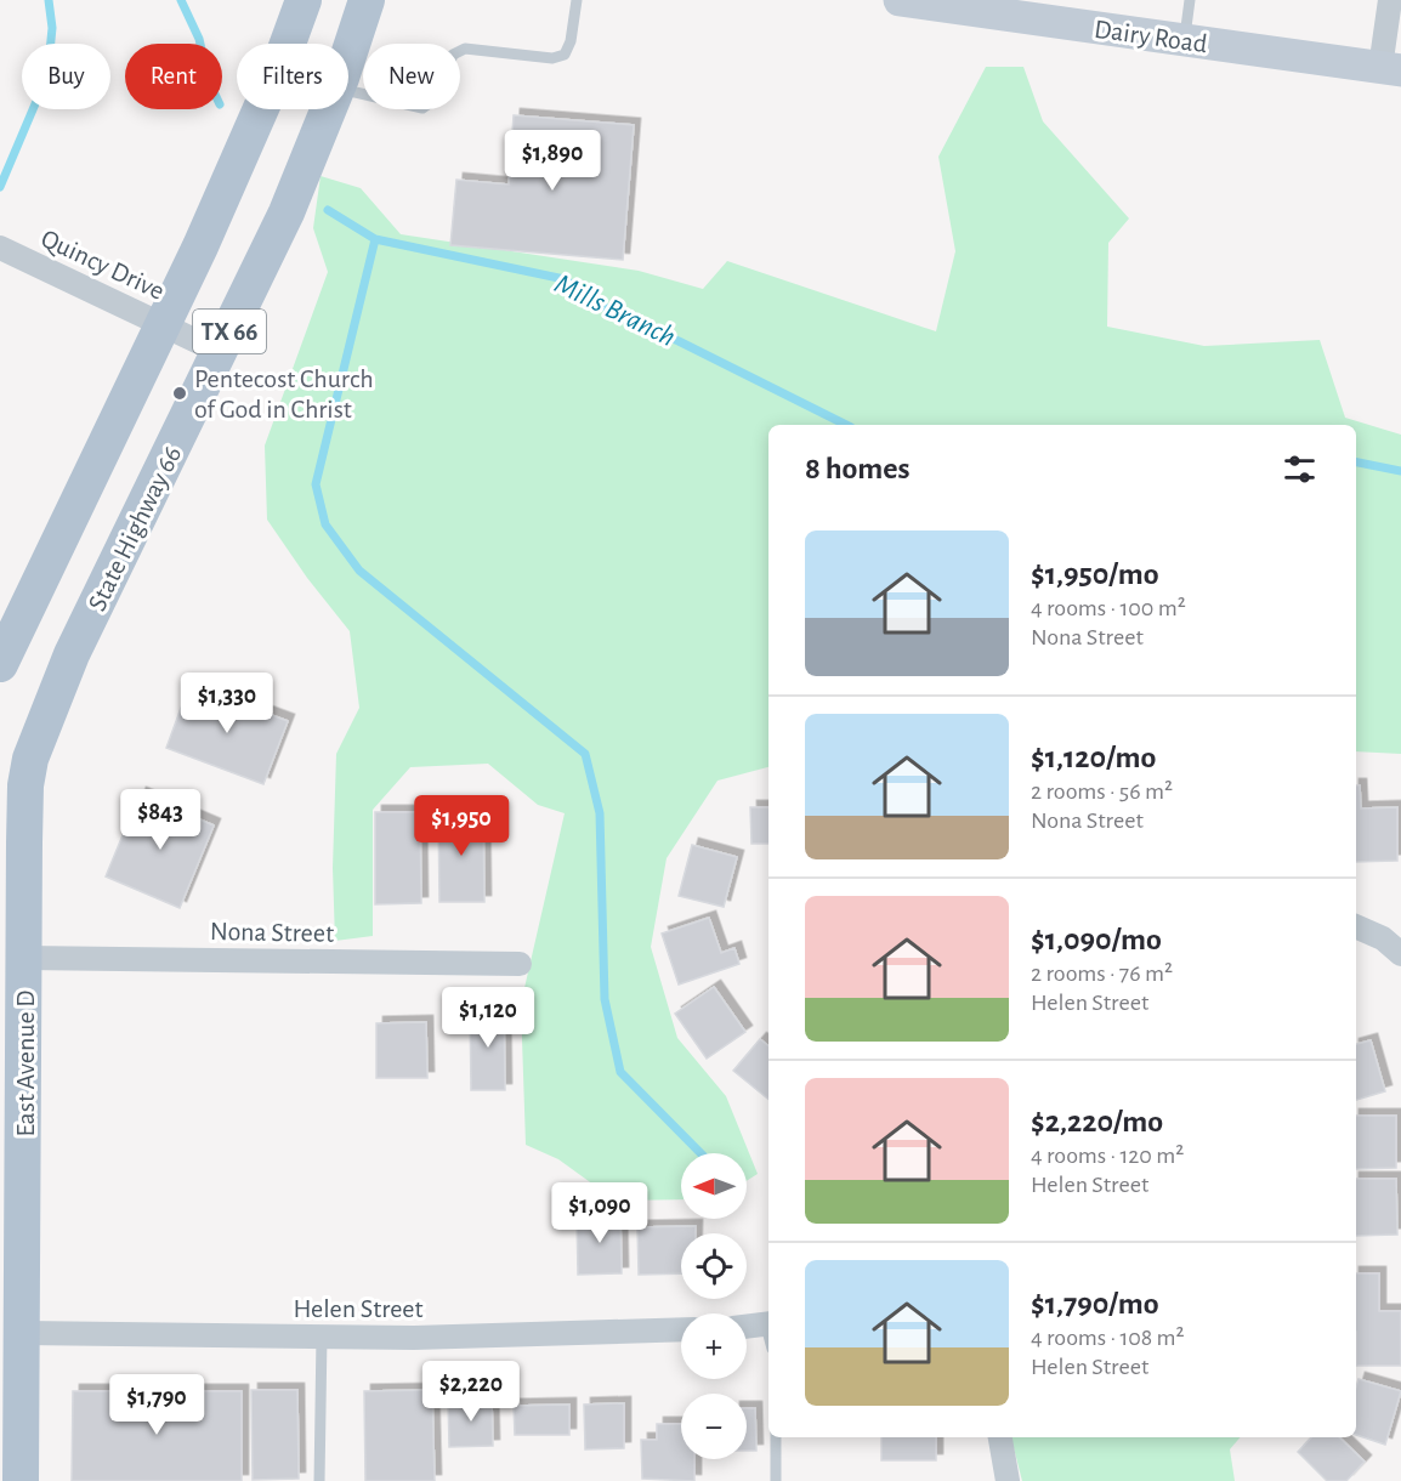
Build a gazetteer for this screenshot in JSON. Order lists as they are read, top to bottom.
{
  "streets": {
    "main road": ["TX 66", "State Highway 66", "East Avenue D"],
    "street": [
      "Dairy Road",
      "Quincy Drive",
      "Nona Street",
      "Helen Street"
    ]
  },
  "crossings": [
    ["Quincy Drive", "TX 66"],
    ["Quincy Drive", "State Highway 66"],
    ["State Highway 66", "East Avenue D"],
    ["Nona Street", "East Avenue D"],
    ["East Avenue D", "Helen Street"]
  ],
  "water": ["Mills Branch"],
  "places": ["Pentecost Church of God in Christ"],
  "north": "left",
  "page": {
    "chip": [
      "Buy",
      "Rent",
      "Filters",
      "New"
    ],
    "price": [
      "$1,890",
      "$1,330",
      "$843",
      "$1,950",
      "$1,120",
      "$1,090",
      "$2,220",
      "$1,790"
    ],
    "heading": "8 homes",
    "list": [
      {
        "name": "$1,950/mo",
        "note": "4 rooms · 100 m² · Nona Street"
      },
      {
        "name": "$1,120/mo",
        "note": "2 rooms · 56 m² · Nona Street"
      },
      {
        "name": "$1,090/mo",
        "note": "2 rooms · 76 m² · Helen Street"
      },
      {
        "name": "$2,220/mo",
        "note": "4 rooms · 120 m² · Helen Street"
      },
      {
        "name": "$1,790/mo",
        "note": "4 rooms · 108 m² · Helen Street"
      }
    ],
    "map_buttons": ["+", "−"]
  }
}
